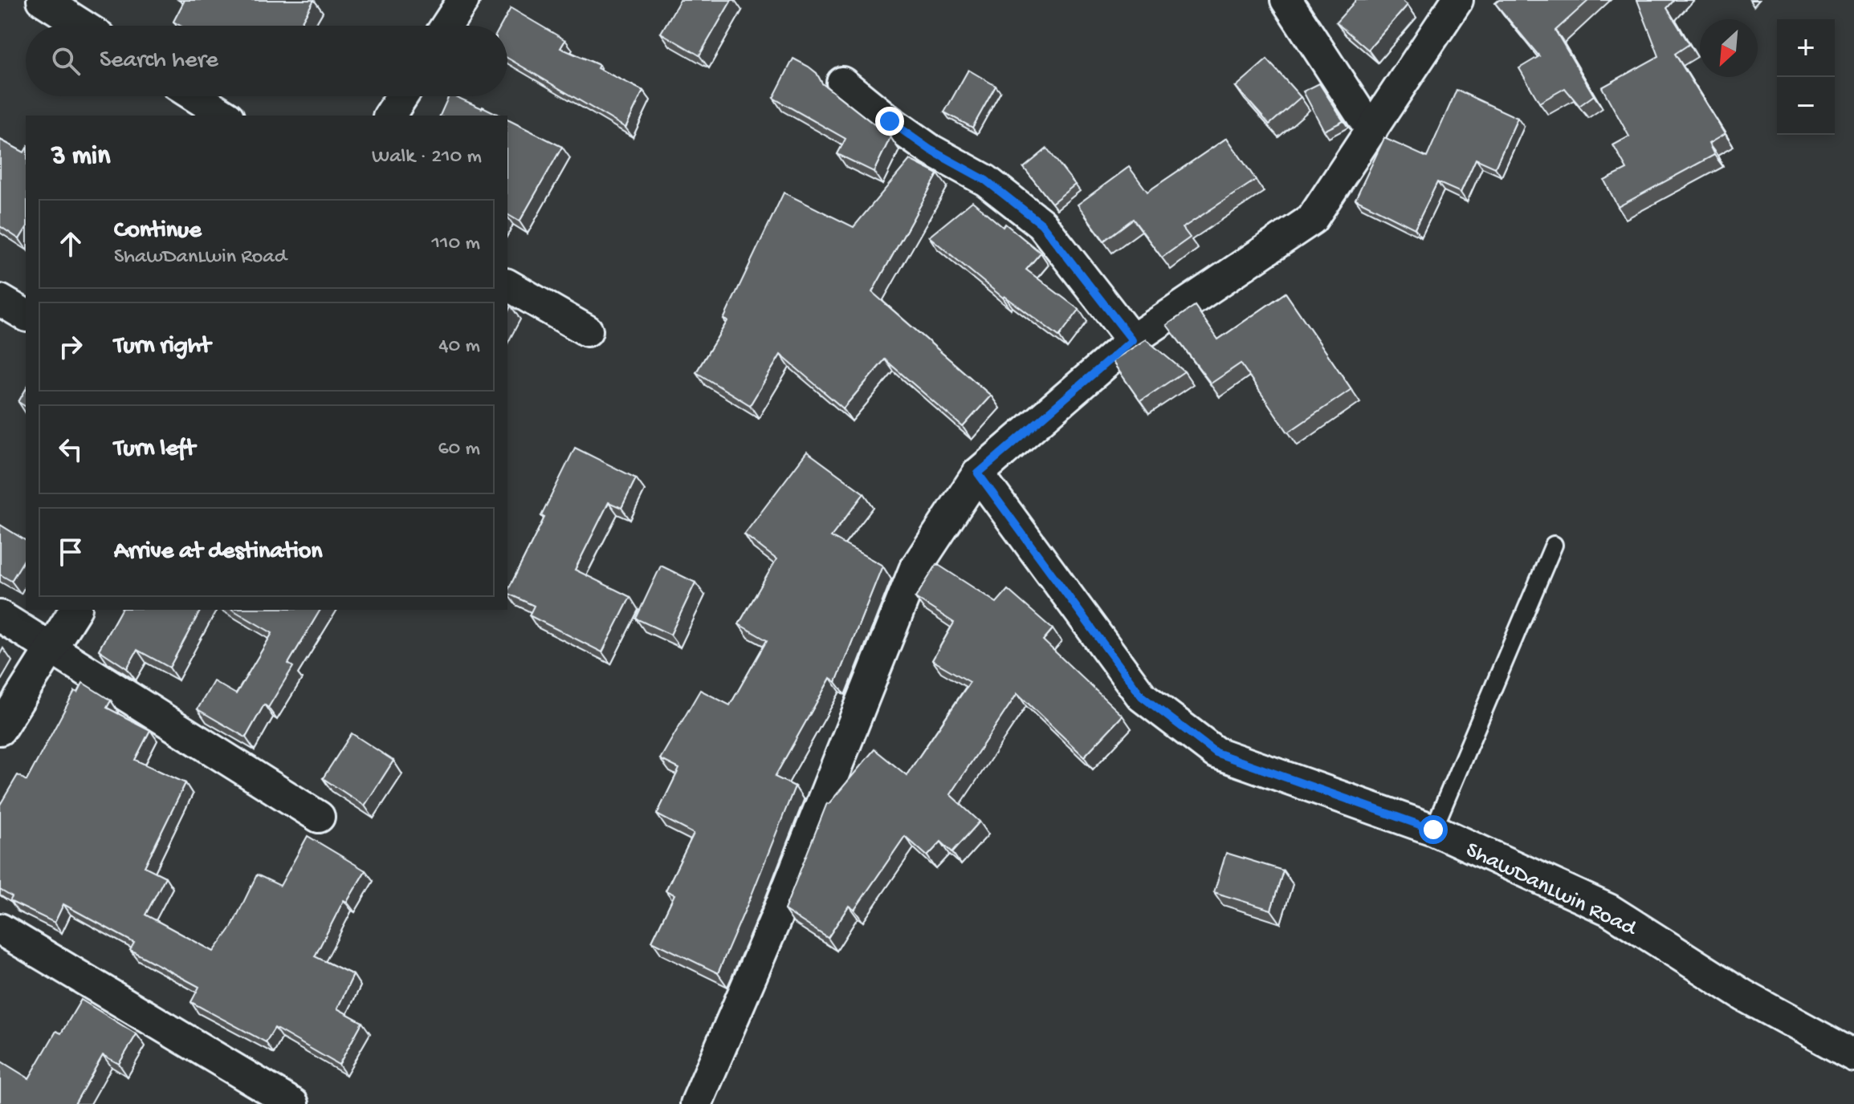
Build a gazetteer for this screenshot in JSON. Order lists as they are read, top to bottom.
{
  "streets": {
    "street": ["ShawDanLwin Road"]
  },
  "north": "bottom left",
  "page": {
    "map_buttons": ["+", "−"],
    "search": "Search here",
    "heading": ["3 min", "Walk · 210 m"],
    "list": [
      ["Continue", "ShawDanLwin Road", "110 m"],
      ["Turn right", "40 m"],
      ["Turn left", "60 m"],
      "Arrive at destination"
    ]
  }
}
